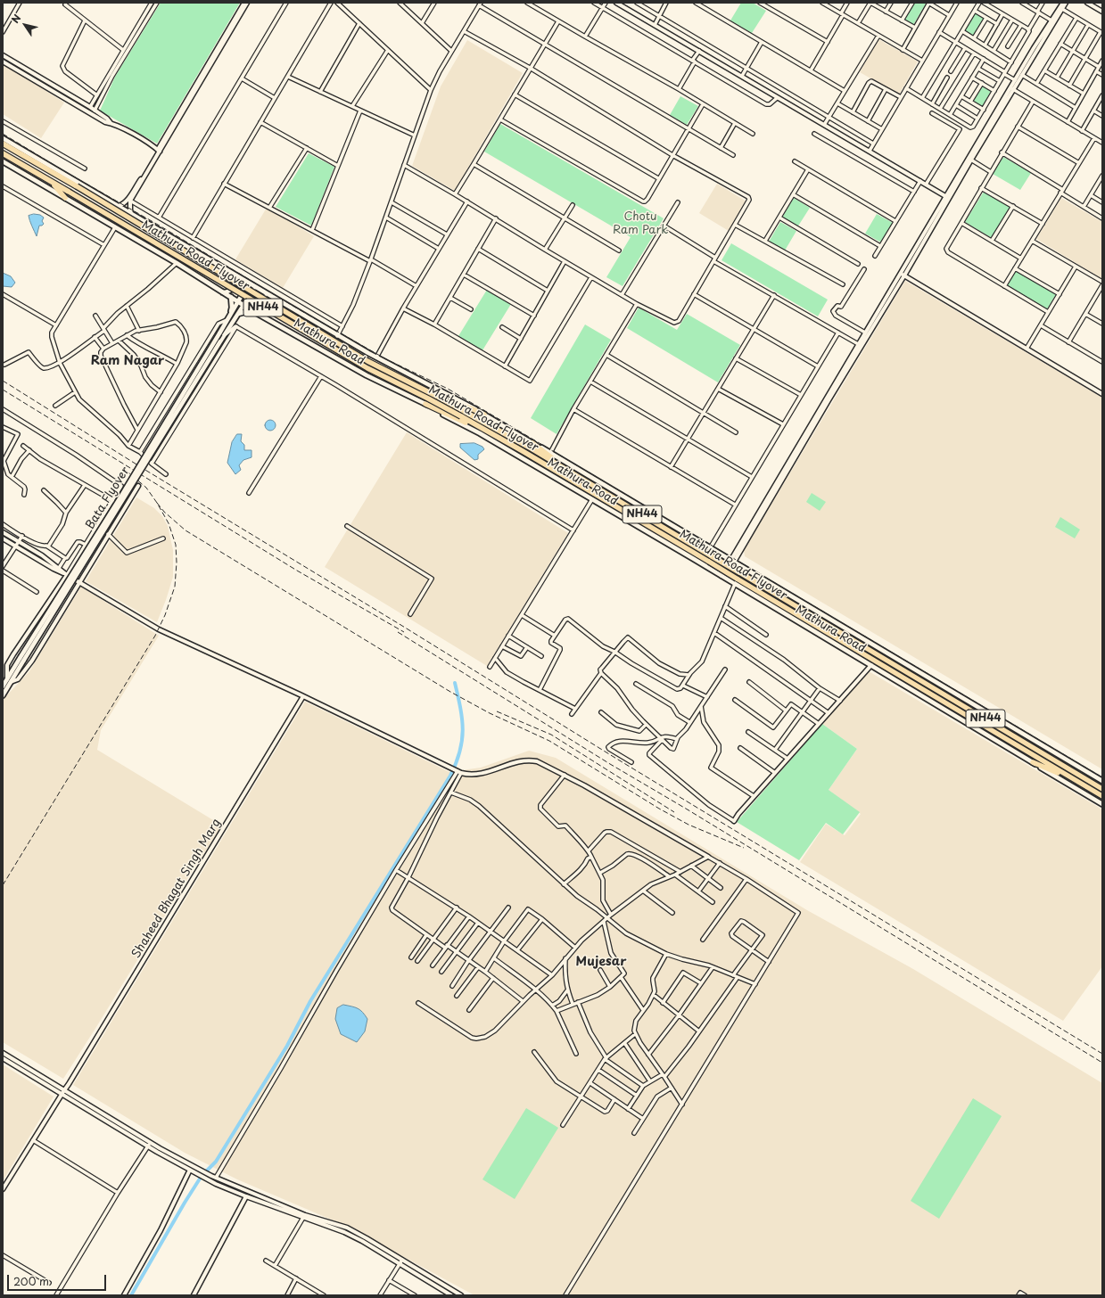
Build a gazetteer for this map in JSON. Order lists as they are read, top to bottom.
{
  "streets": {
    "highway": ["Mathura Road Flyover", "NH44", "Mathura Road"],
    "main road": ["Bata Flyover"],
    "street": ["Shaheed Bhagat Singh Marg"]
  },
  "crossings": [
    ["Mathura Road Flyover", "NH44"],
    ["Mathura Road Flyover", "Mathura Road"],
    ["Mathura Road", "Bata Flyover"]
  ],
  "districts": ["Ram Nagar", "Mujesar"],
  "parks": ["Chotu Ram Park"],
  "scale_bar": "200 m",
  "north": "top left"
}
